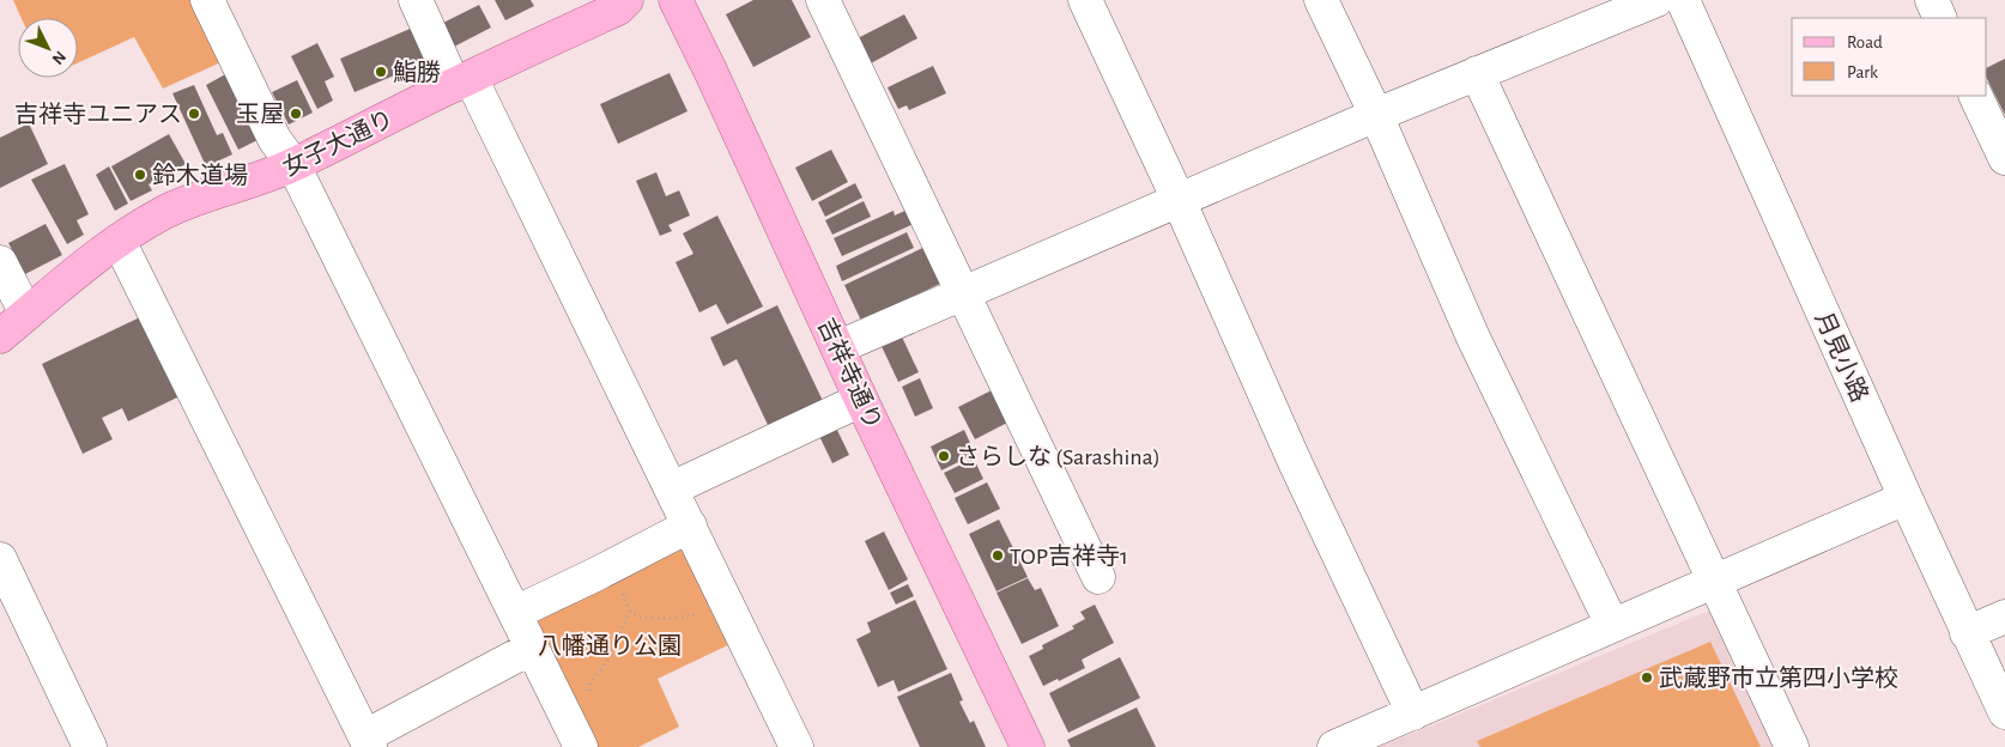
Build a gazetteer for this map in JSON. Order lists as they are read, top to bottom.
{
  "streets": {
    "main road": ["女子大通り", "吉祥寺通り"],
    "street": ["月見小路"]
  },
  "parks": ["八幡通り公園"],
  "places": [
    "鮨勝",
    "吉祥寺ユニアス",
    "玉屋",
    "鈴木道場",
    "さらしな (Sarashina)",
    "TOP吉祥寺1",
    "武蔵野市立第四小学校"
  ],
  "legend": ["Road", "Park"],
  "north": "bottom right"
}
